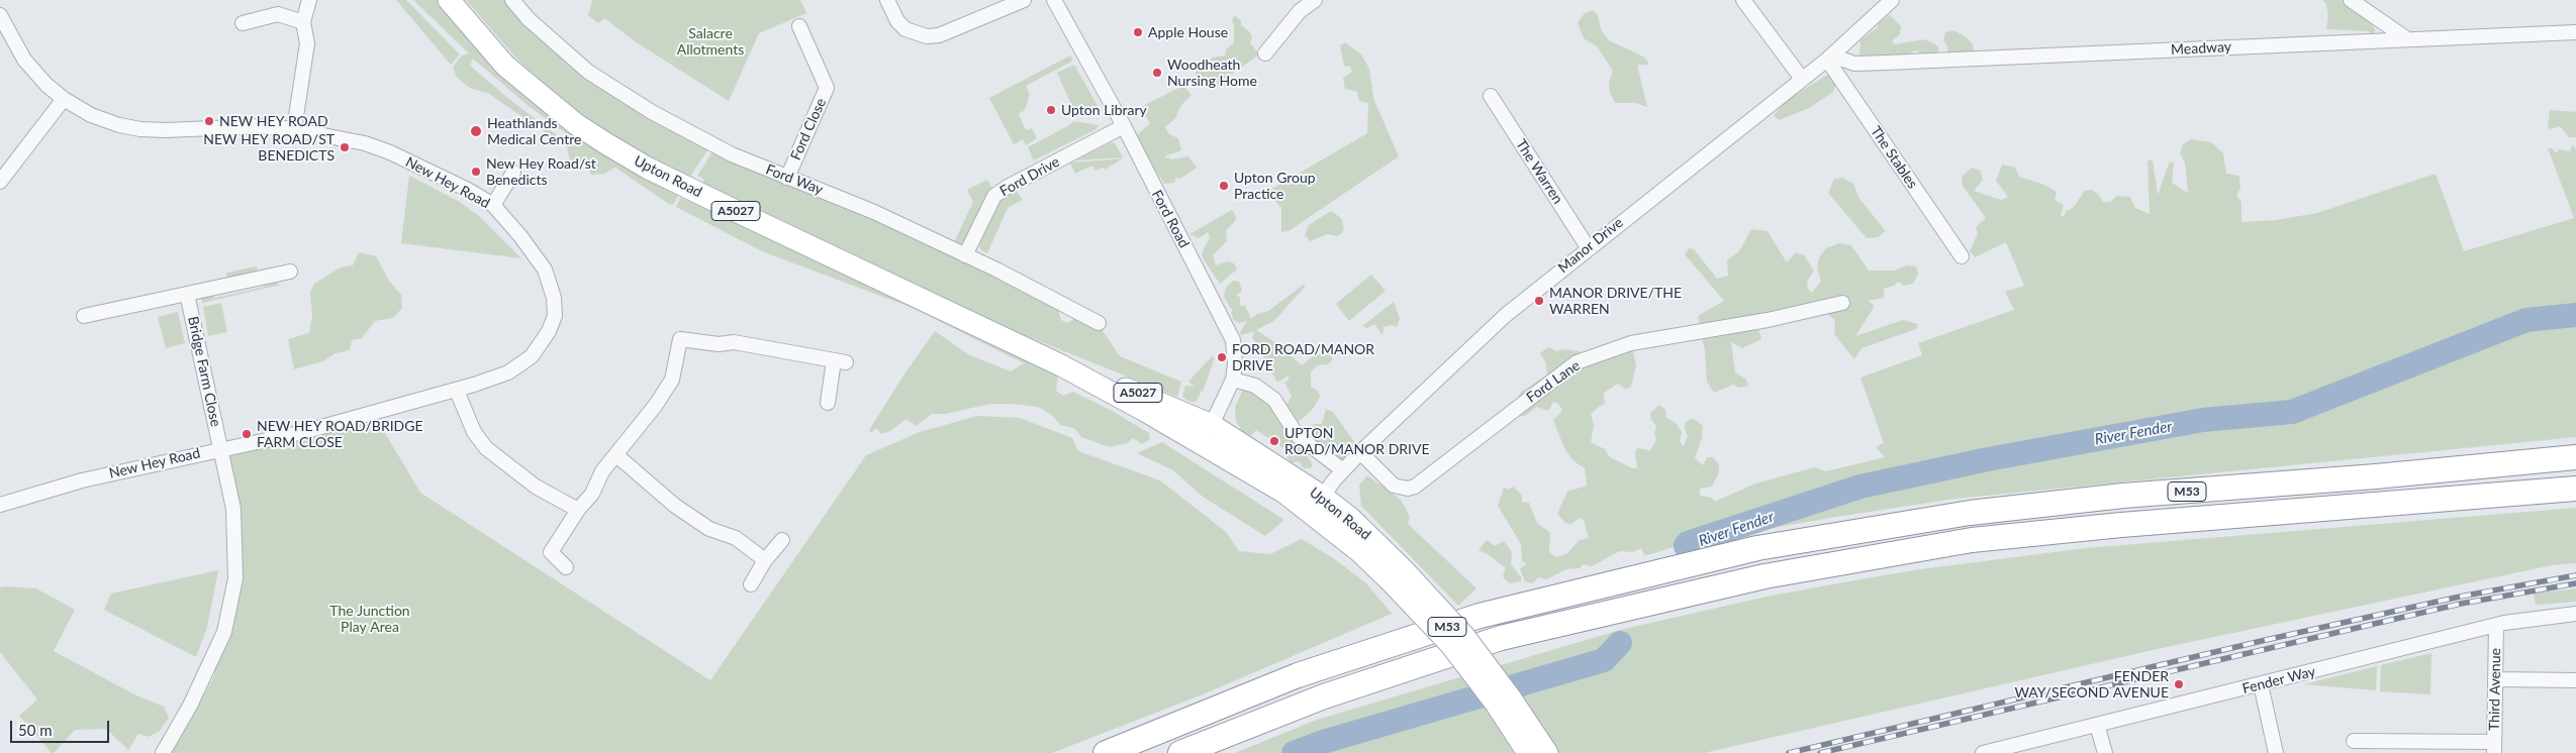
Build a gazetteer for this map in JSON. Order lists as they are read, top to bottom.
{
  "streets": {
    "highway": ["M53"],
    "main road": ["Upton Road", "A5027"],
    "street": [
      "Meadway",
      "Ford Close",
      "The Stables",
      "The Warren",
      "Ford Drive",
      "Ford Way",
      "New Hey Road",
      "Ford Road",
      "Manor Drive",
      "Bridge Farm Close",
      "Ford Lane",
      "Fender Way",
      "Third Avenue"
    ]
  },
  "crossings": [
    ["Meadway", "The Stables"],
    ["Meadway", "Manor Drive"],
    ["Ford Close", "Ford Way"],
    ["The Stables", "Manor Drive"],
    ["The Warren", "Manor Drive"],
    ["Upton Road", "Ford Road"],
    ["Upton Road", "Manor Drive"],
    ["Ford Drive", "Ford Way"],
    ["Ford Drive", "Ford Road"],
    ["New Hey Road", "Bridge Farm Close"],
    ["Manor Drive", "Ford Lane"],
    ["Fender Way", "Third Avenue"]
  ],
  "water": ["River Fender"],
  "parks": ["Salacre Allotments", "The Junction Play Area"],
  "places": [
    "Apple House",
    "Woodheath Nursing Home",
    "Upton Library",
    "NEW HEY ROAD",
    "Heathlands Medical Centre",
    "NEW HEY ROAD/ST BENEDICTS",
    "New Hey Road/st Benedicts",
    "Upton Group Practice",
    "MANOR DRIVE/THE WARREN",
    "FORD ROAD/MANOR DRIVE",
    "NEW HEY ROAD/BRIDGE FARM CLOSE",
    "UPTON ROAD/MANOR DRIVE",
    "FENDER WAY/SECOND AVENUE"
  ],
  "scale_bar": "50 m"
}
